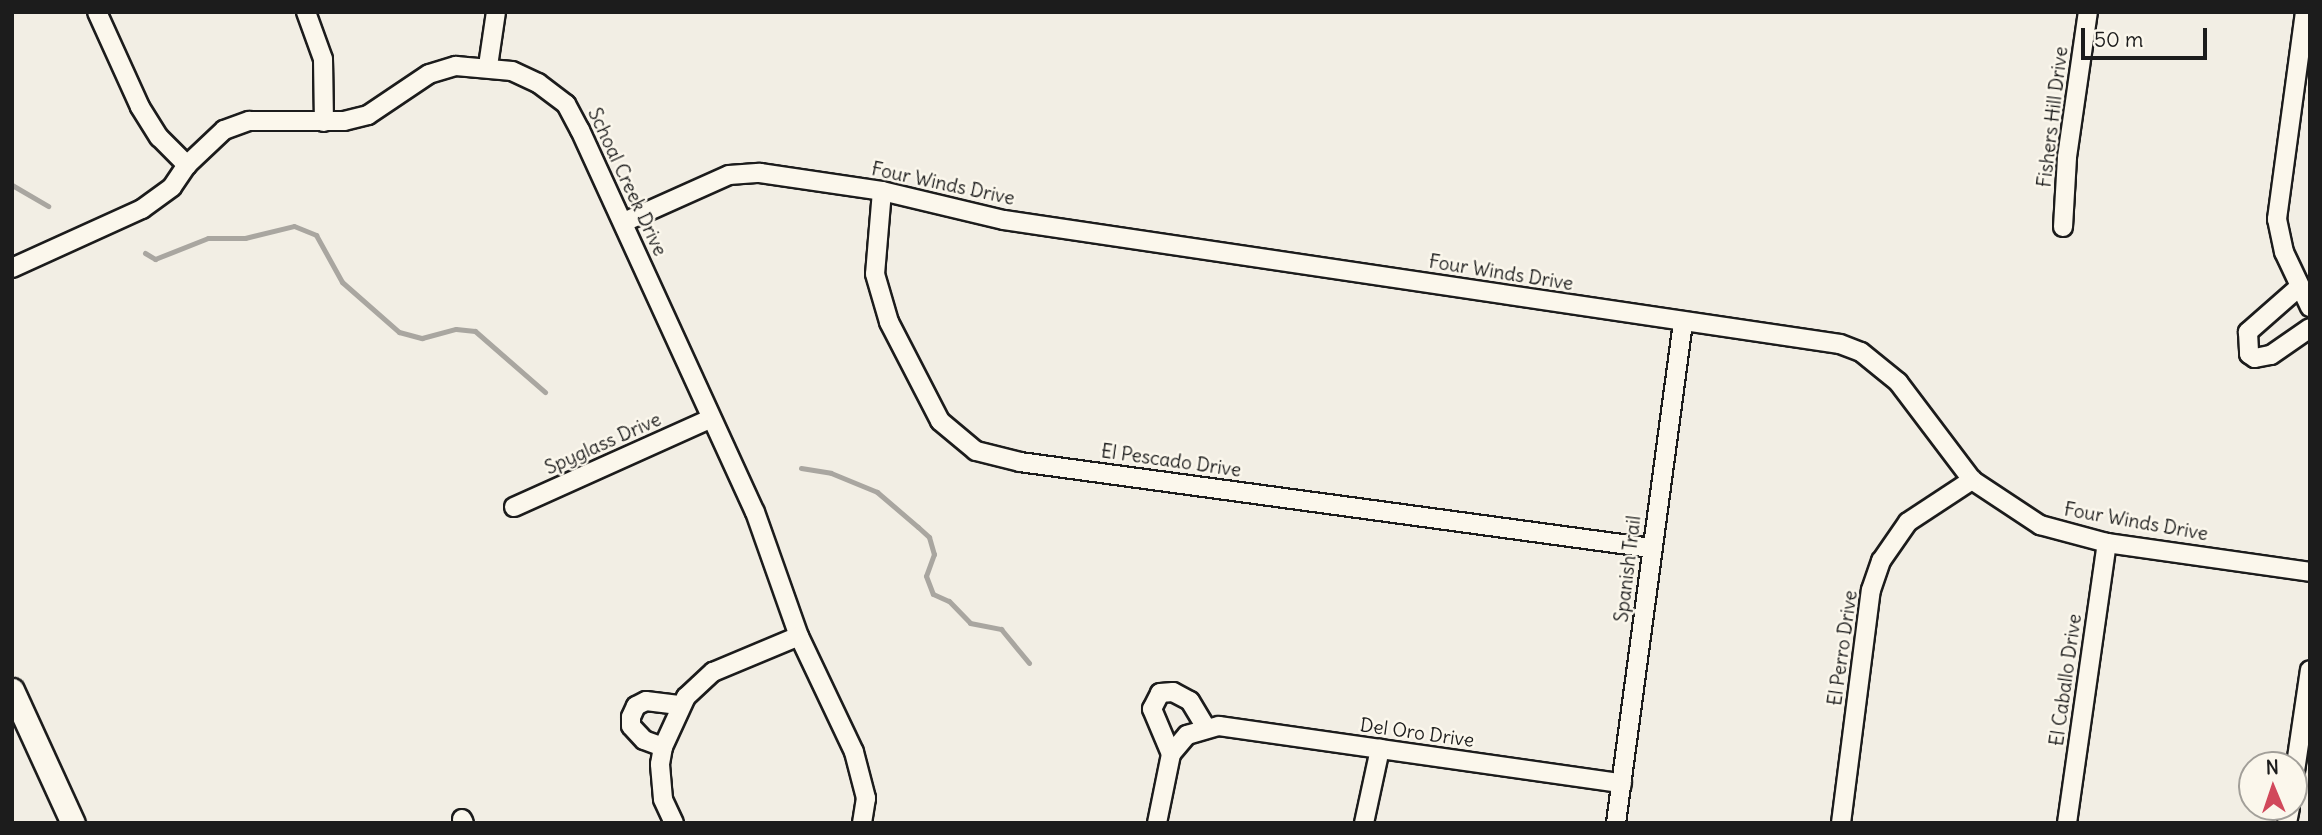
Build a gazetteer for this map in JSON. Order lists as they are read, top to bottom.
{
  "streets": {
    "street": [
      "Fishers Hill Drive",
      "Schoal Creek Drive",
      "Four Winds Drive",
      "Spyglass Drive",
      "El Pescado Drive",
      "Spanish Trail",
      "El Perro Drive",
      "El Caballo Drive",
      "Del Oro Drive"
    ]
  },
  "crossings": [
    ["Schoal Creek Drive", "Four Winds Drive"],
    ["Schoal Creek Drive", "Spyglass Drive"],
    ["Four Winds Drive", "El Pescado Drive"],
    ["Four Winds Drive", "Spanish Trail"],
    ["Four Winds Drive", "El Perro Drive"],
    ["Four Winds Drive", "El Caballo Drive"],
    ["El Pescado Drive", "Spanish Trail"],
    ["Spanish Trail", "Del Oro Drive"]
  ],
  "scale_bar": "50 m",
  "north": "top"
}
